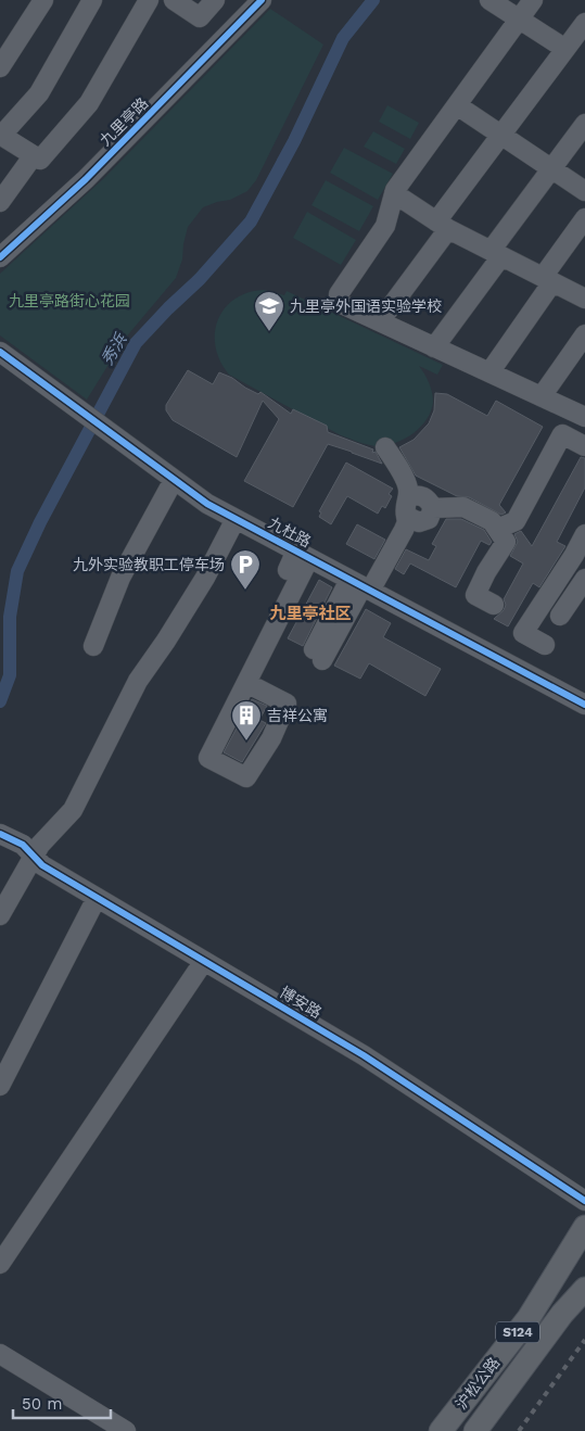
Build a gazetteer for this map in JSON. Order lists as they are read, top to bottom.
{
  "streets": {
    "main road": ["S124", "沪松公路"],
    "street": ["九里亭路", "九杜路", "博安路"]
  },
  "districts": ["九里亭社区"],
  "water": ["秀浜"],
  "parks": ["九里亭路街心花园"],
  "places": {
    "school or university": ["九里亭外国语实验学校"],
    "parking": ["九外实验教职工停车场"],
    "building": ["吉祥公寓"]
  },
  "scale_bar": "50 m"
}
